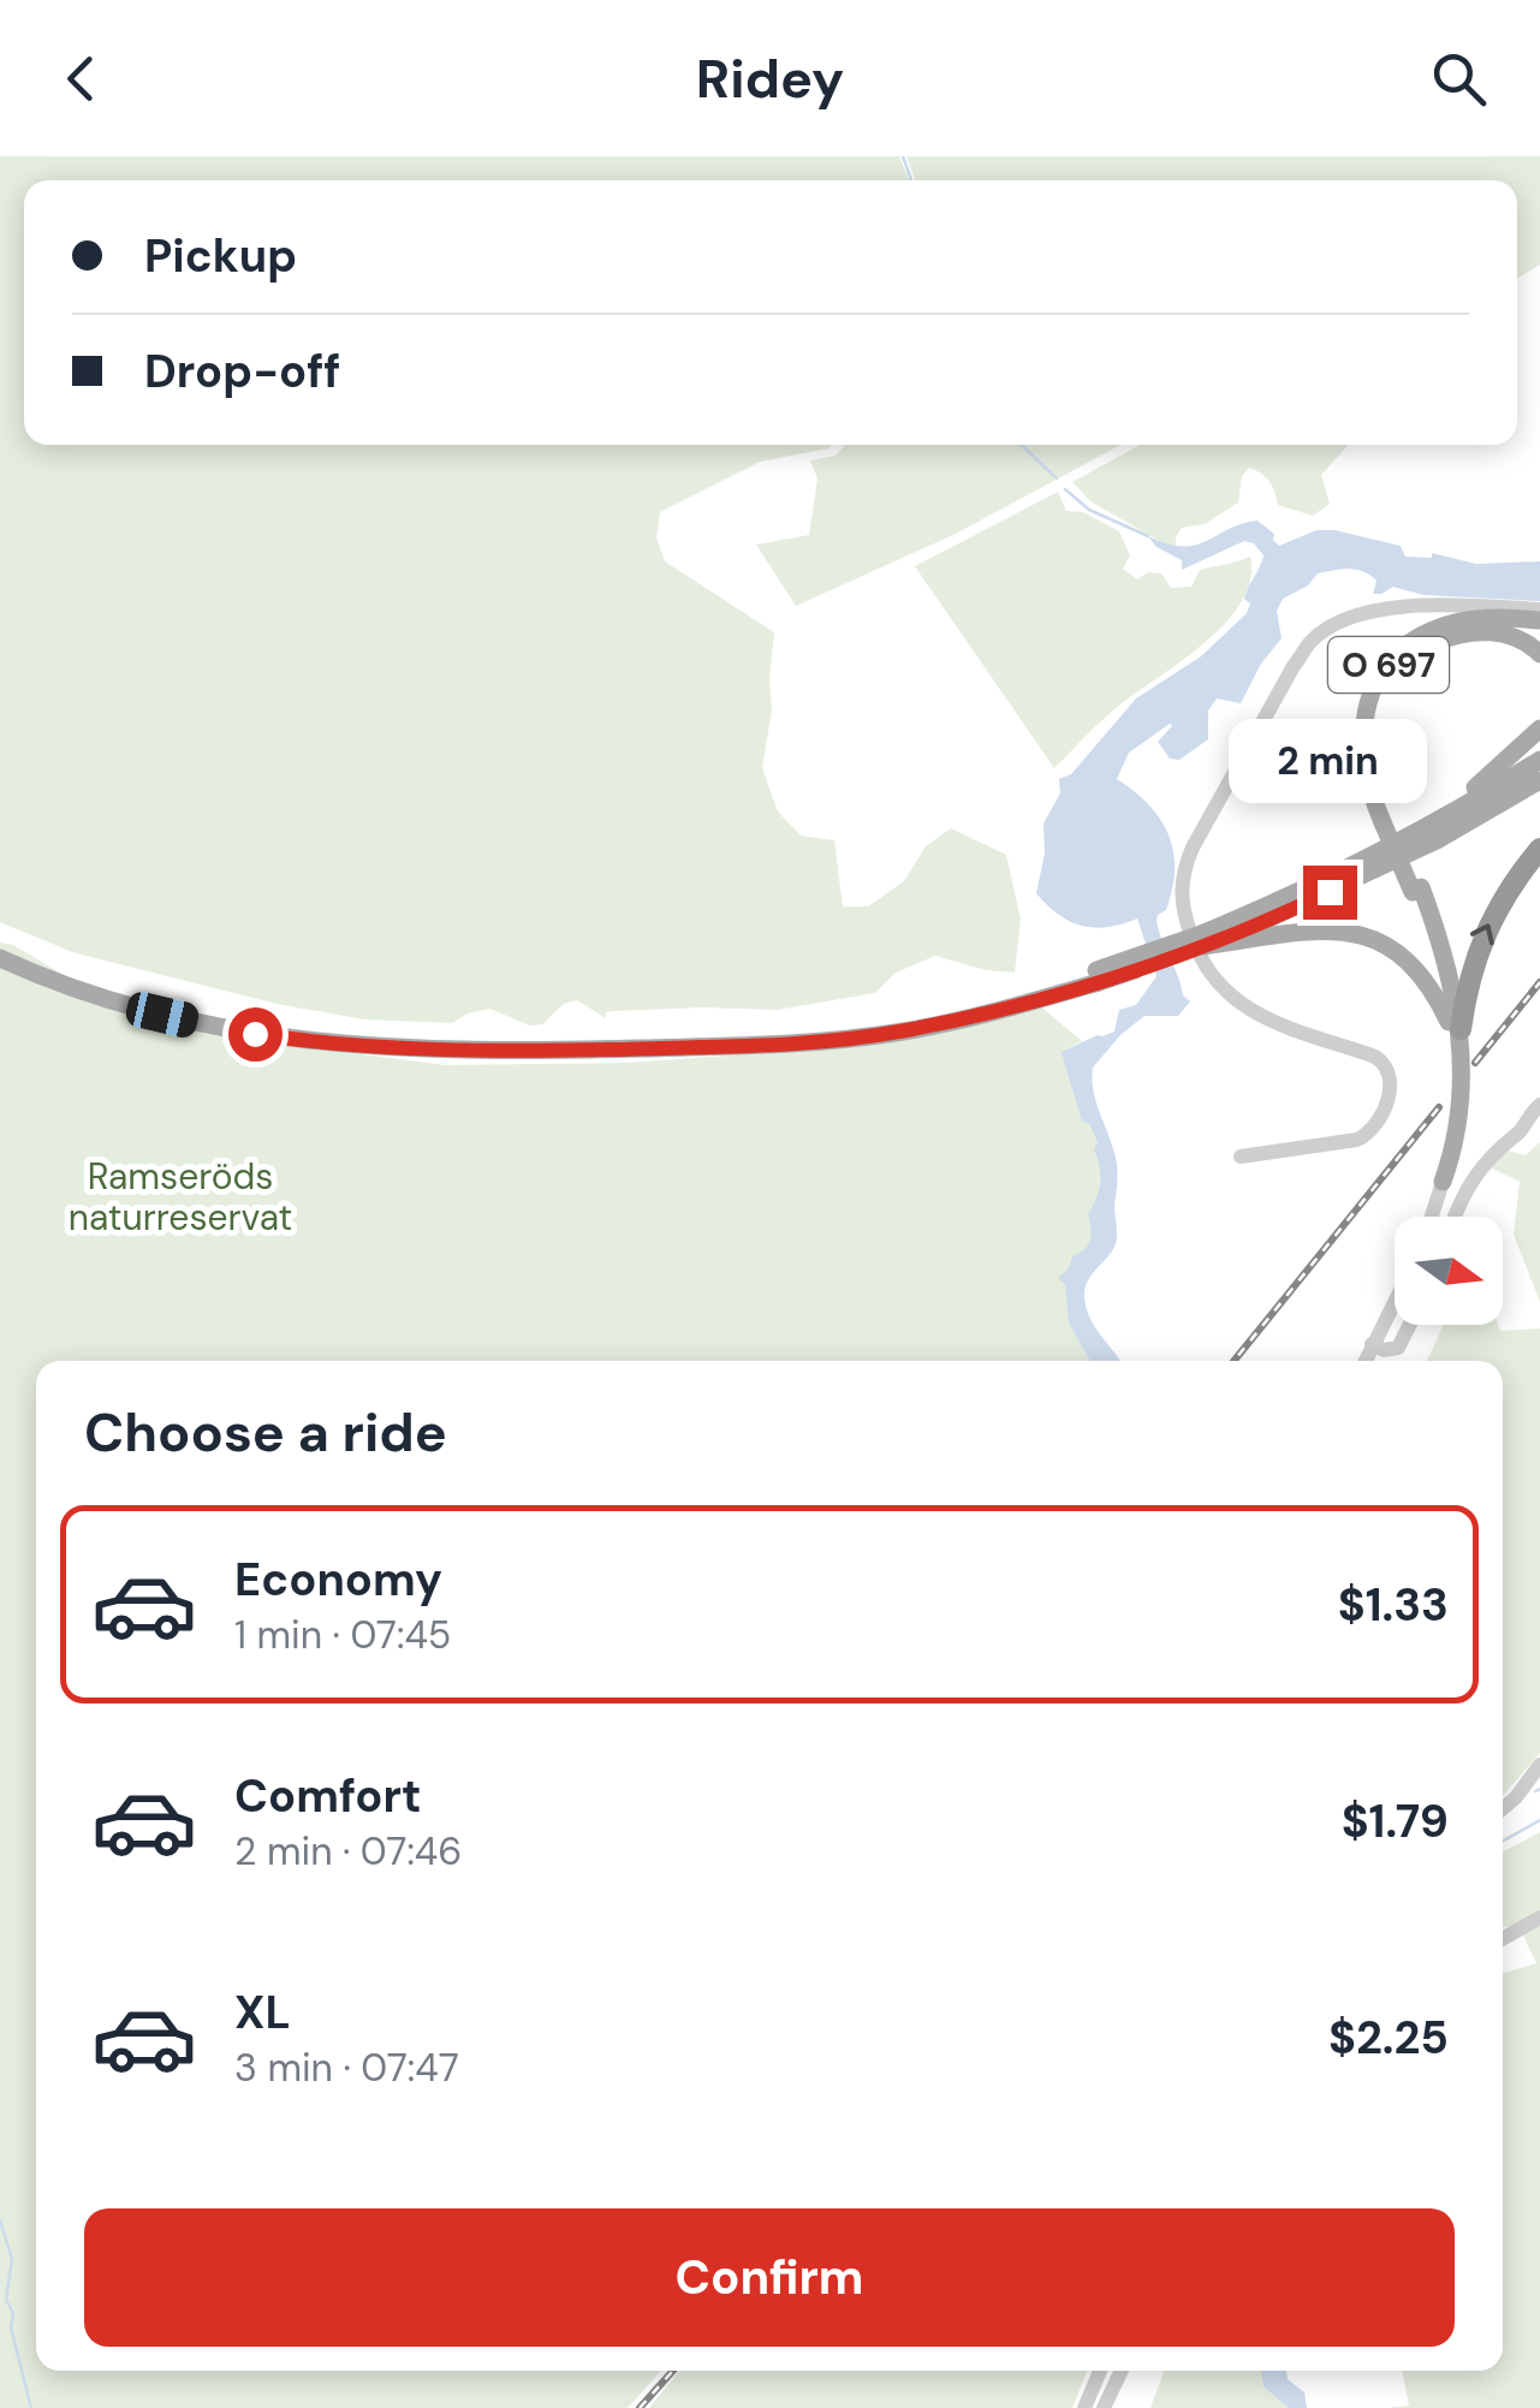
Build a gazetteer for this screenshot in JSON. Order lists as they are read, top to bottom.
{
  "streets": {
    "highway": ["O 697"]
  },
  "parks": ["Ramseröds naturreservat"],
  "north": "right",
  "page": {
    "header": "Ridey",
    "banner": ["Pickup", "Drop-off"],
    "bubble": "2 min",
    "heading": "Choose a ride",
    "list": [
      {
        "name": "Economy",
        "note": "1 min · 07:45",
        "value": "$1.33"
      },
      {
        "name": "Comfort",
        "note": "2 min · 07:46",
        "value": "$1.79"
      },
      {
        "name": "XL",
        "note": "3 min · 07:47",
        "value": "$2.25"
      }
    ],
    "buttons": "Confirm"
  }
}
